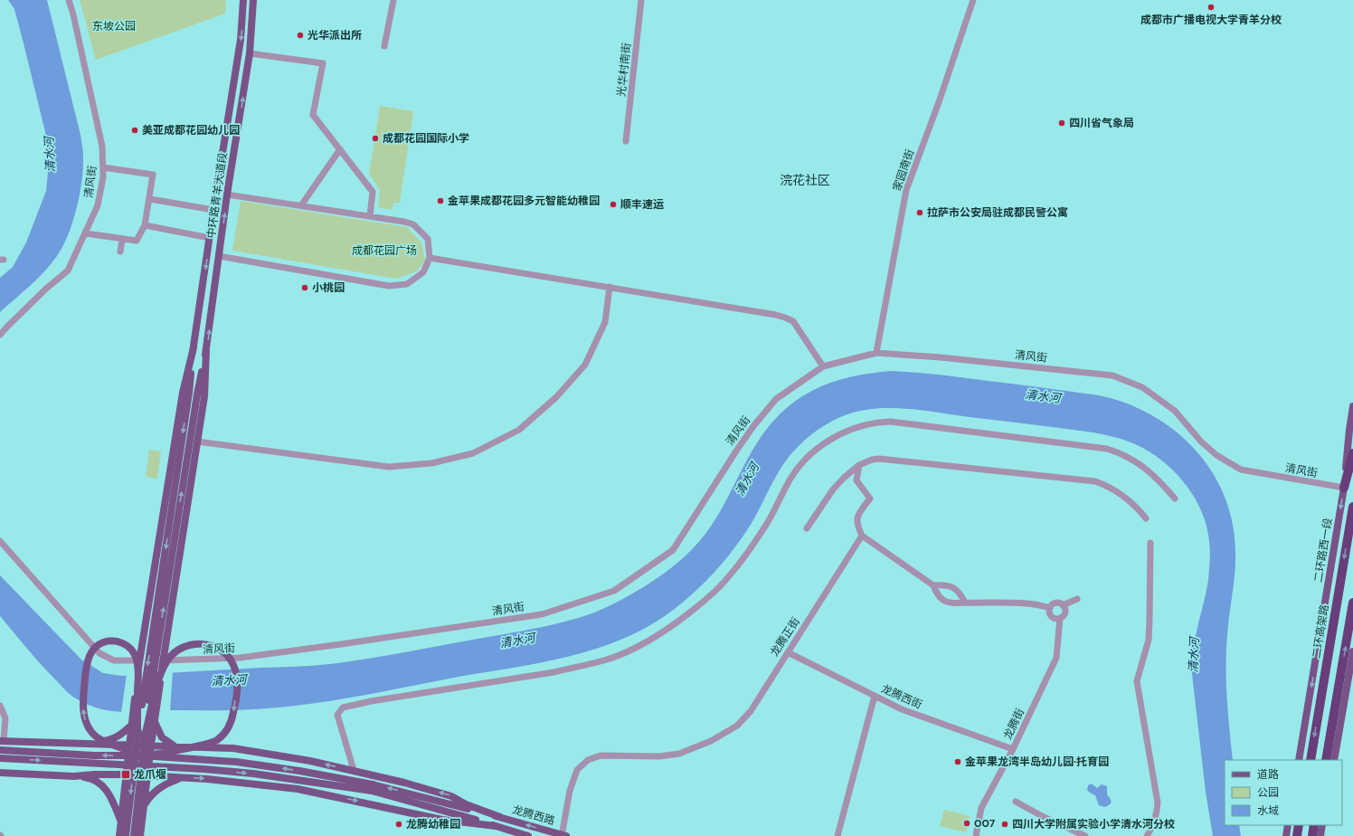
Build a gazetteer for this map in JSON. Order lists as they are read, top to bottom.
{
  "streets": {
    "highway": ["二环高架路"],
    "main road": ["中环路青羊大道段", "二环路西一段", "龙腾西路"],
    "street": [
      "光华村南街",
      "家园南街",
      "清风街",
      "龙腾正街",
      "龙腾西街",
      "龙腾街"
    ]
  },
  "crossings": [
    ["家园南街", "清风街"],
    ["清风街", "二环路西一段"],
    ["龙腾正街", "龙腾西街"],
    ["龙腾正街", "龙腾西路"],
    ["龙腾西街", "龙腾街"]
  ],
  "districts": ["浣花社区"],
  "water": ["清水河"],
  "parks": ["东坡公园", "成都花园广场"],
  "places": {
    "other": [
      "成都市广播电视大学青羊分校",
      "光华派出所",
      "四川省气象局",
      "美亚成都花园幼儿园",
      "成都花园国际小学",
      "金苹果成都花园多元智能幼稚园",
      "顺丰速运",
      "拉萨市公安局驻成都民警公寓",
      "小桃园",
      "金苹果龙湾半岛幼儿园·托育园",
      "007",
      "龙腾幼稚园",
      "四川大学附属实验小学清水河分校"
    ],
    "transit": ["龙爪堰"]
  },
  "legend": ["道路", "公园", "水域"]
}
